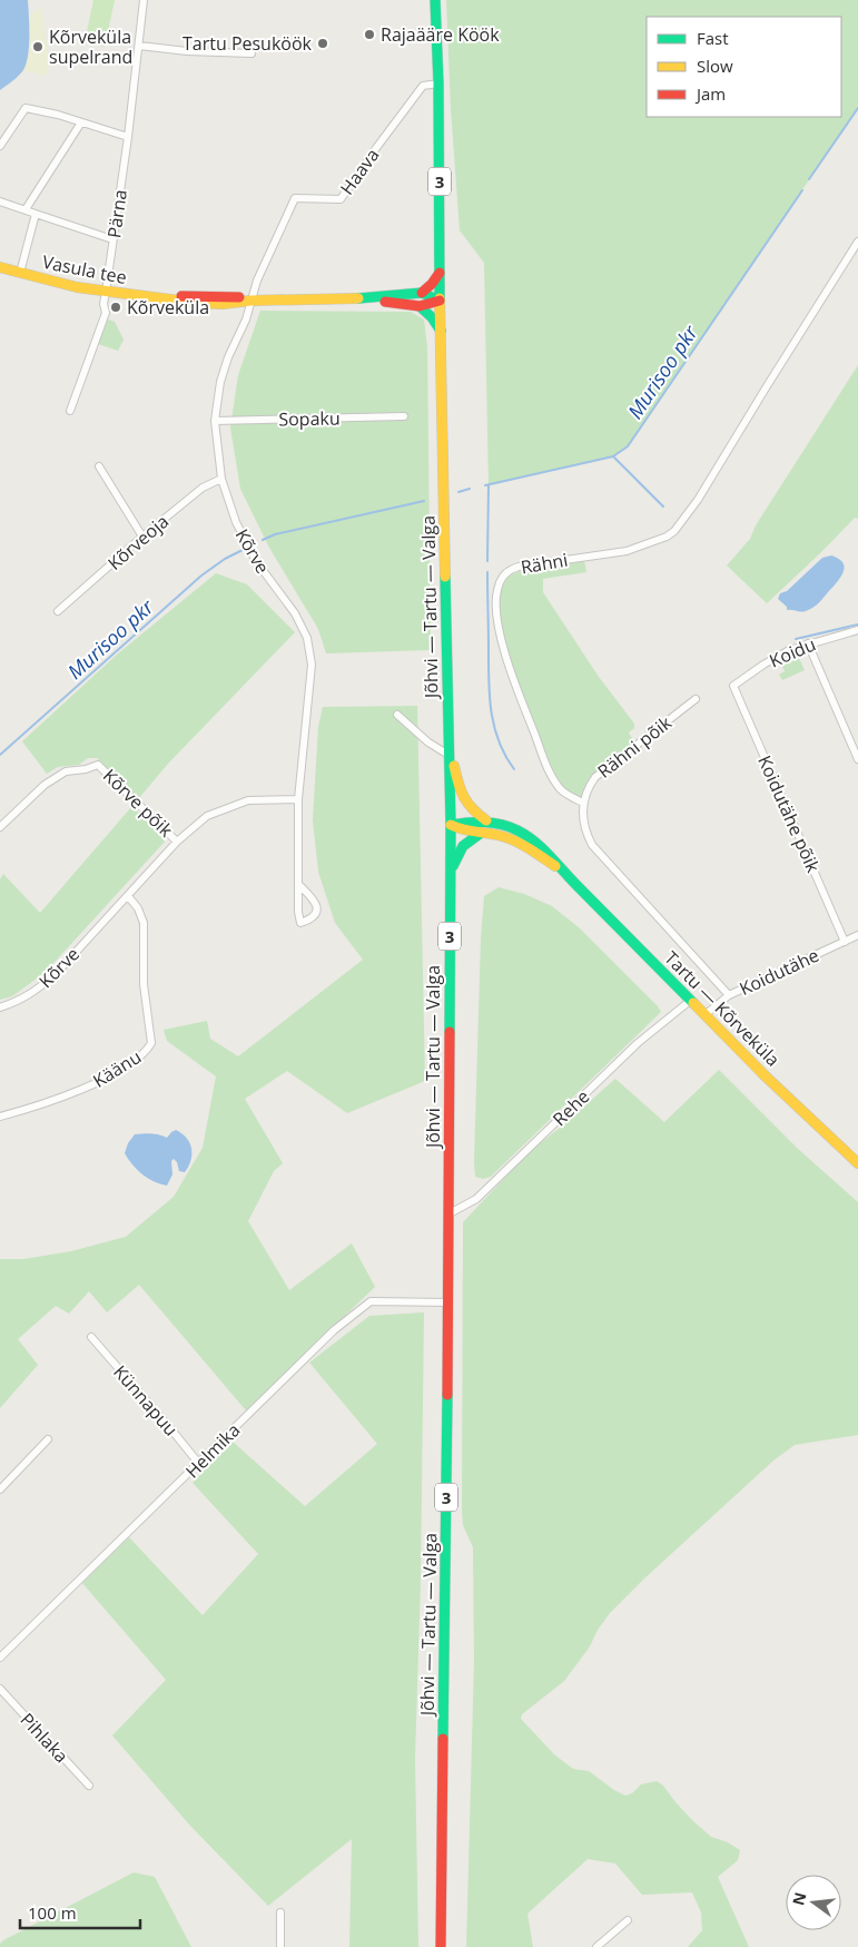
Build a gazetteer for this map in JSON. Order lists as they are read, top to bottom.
{
  "streets": {
    "main road": [
      "3",
      "Vasula tee",
      "Jõhvi — Tartu — Valga",
      "Tartu — Kõrveküla"
    ],
    "street": [
      "Haava",
      "Pärna",
      "Sopaku",
      "Kõrveoja",
      "Kõrve",
      "Rähni",
      "Koidu",
      "Rähni põik",
      "Kõrve põik",
      "Koidutähe põik",
      "Koidutähe",
      "Käänu",
      "Rehe",
      "Künnapuu",
      "Helmika",
      "Pihlaka"
    ]
  },
  "crossings": [
    ["Haava", "Vasula tee"],
    ["Haava", "Kõrve"],
    ["Haava", "Jõhvi — Tartu — Valga"],
    ["Pärna", "Vasula tee"],
    ["Vasula tee", "Kõrve"],
    ["Vasula tee", "Jõhvi — Tartu — Valga"],
    ["Sopaku", "Kõrve"],
    ["Kõrveoja", "Kõrve"],
    ["Kõrve", "Kõrve põik"],
    ["Kõrve", "Käänu"],
    ["Rähni", "Rähni põik"],
    ["Jõhvi — Tartu — Valga", "Tartu — Kõrveküla"],
    ["Jõhvi — Tartu — Valga", "Rehe"],
    ["Jõhvi — Tartu — Valga", "Helmika"],
    ["Koidu", "Koidutähe põik"],
    ["Koidutähe põik", "Koidutähe"],
    ["Koidutähe", "Tartu — Kõrveküla"],
    ["Tartu — Kõrveküla", "Rehe"],
    ["Künnapuu", "Helmika"]
  ],
  "water": ["Murisoo pkr"],
  "places": [
    "Rajaääre Köök",
    "Tartu Pesuköök",
    "Kõrveküla supelrand",
    "Kõrveküla"
  ],
  "legend": ["Fast", "Slow", "Jam"],
  "scale_bar": "100 m",
  "north": "left"
}
